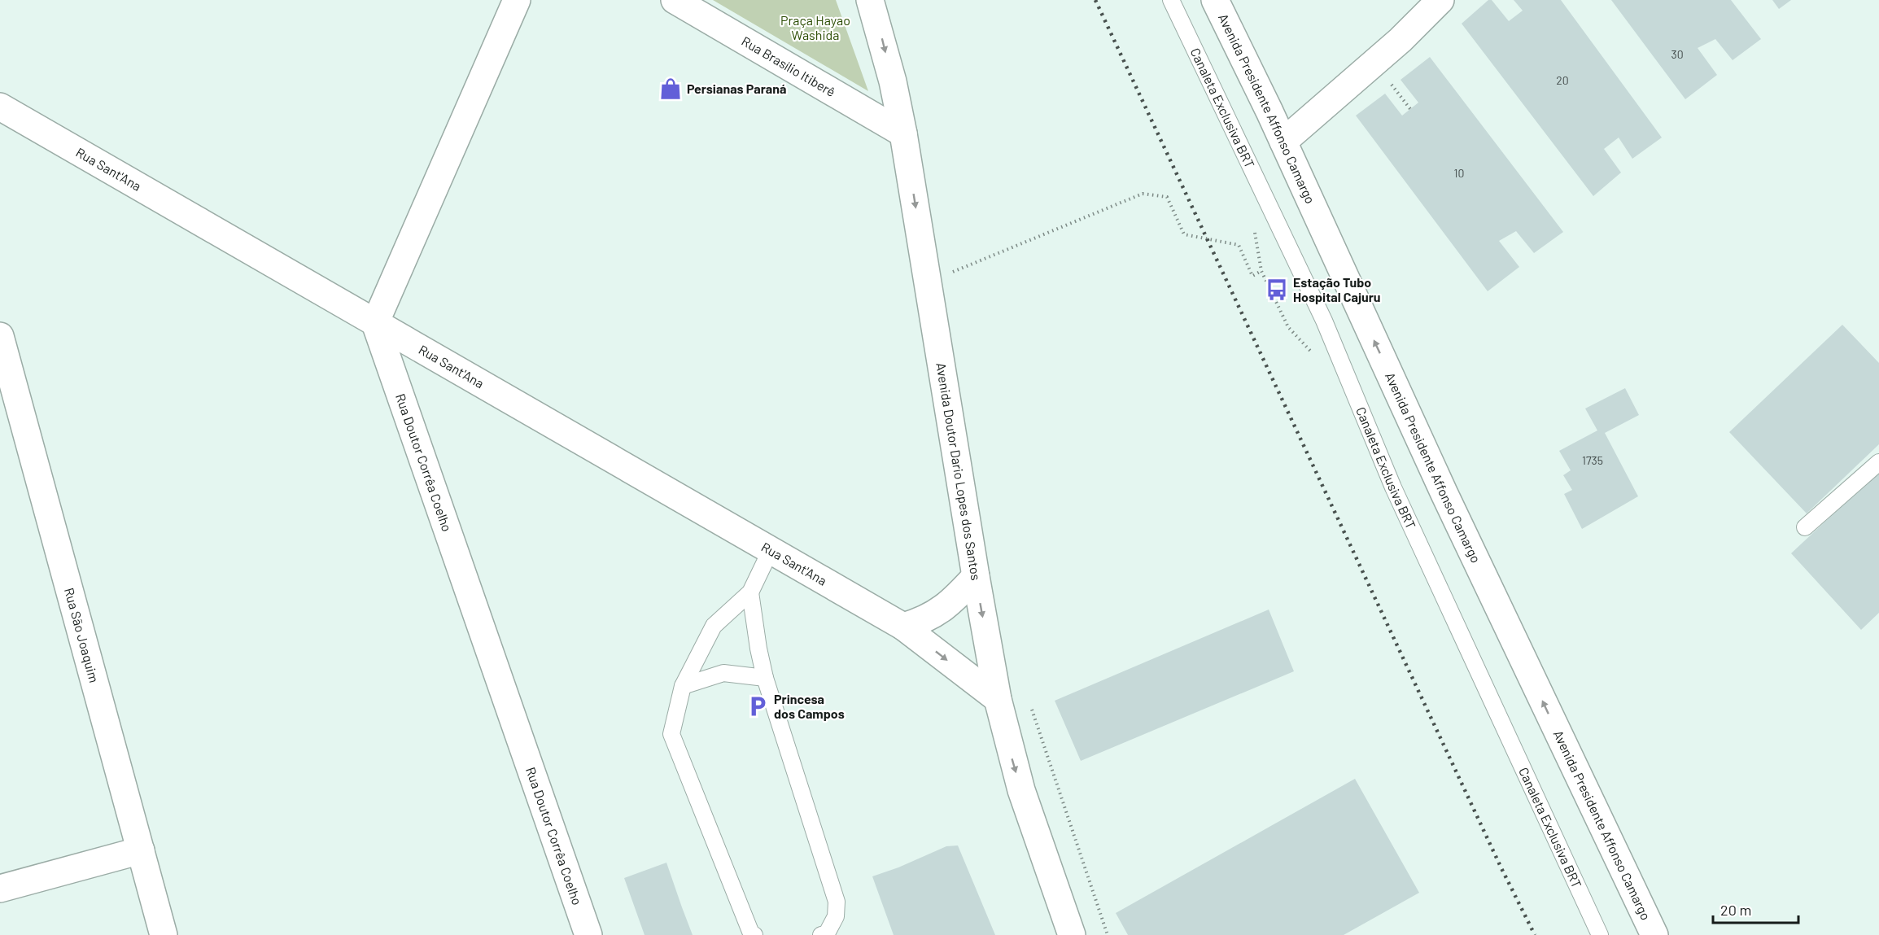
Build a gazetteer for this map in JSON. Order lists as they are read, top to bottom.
{
  "streets": {
    "street": [
      "Rua Brasílio Itiberê",
      "Avenida Presidente Affonso Camargo",
      "Rua Sant'Ana",
      "Rua Doutor Corrêa Coelho",
      "Avenida Doutor Dario Lopes dos Santos",
      "Rua São Joaquim"
    ],
    "lane": ["Canaleta Exclusiva BRT"]
  },
  "crossings": [
    ["Rua Brasílio Itiberê", "Avenida Doutor Dario Lopes dos Santos"],
    ["Rua Sant'Ana", "Rua Doutor Corrêa Coelho"],
    ["Rua Sant'Ana", "Avenida Doutor Dario Lopes dos Santos"]
  ],
  "one_way": ["Avenida Presidente Affonso Camargo", "Avenida Doutor Dario Lopes dos Santos"],
  "parks": ["Praça Hayao Washida"],
  "places": {
    "shop": ["Persianas Paraná"],
    "bus stop": ["Estação Tubo Hospital Cajuru"],
    "parking": ["Princesa dos Campos"]
  },
  "house_numbers": [
    "30",
    "20",
    "10",
    "1735"
  ],
  "scale_bar": "20 m"
}
